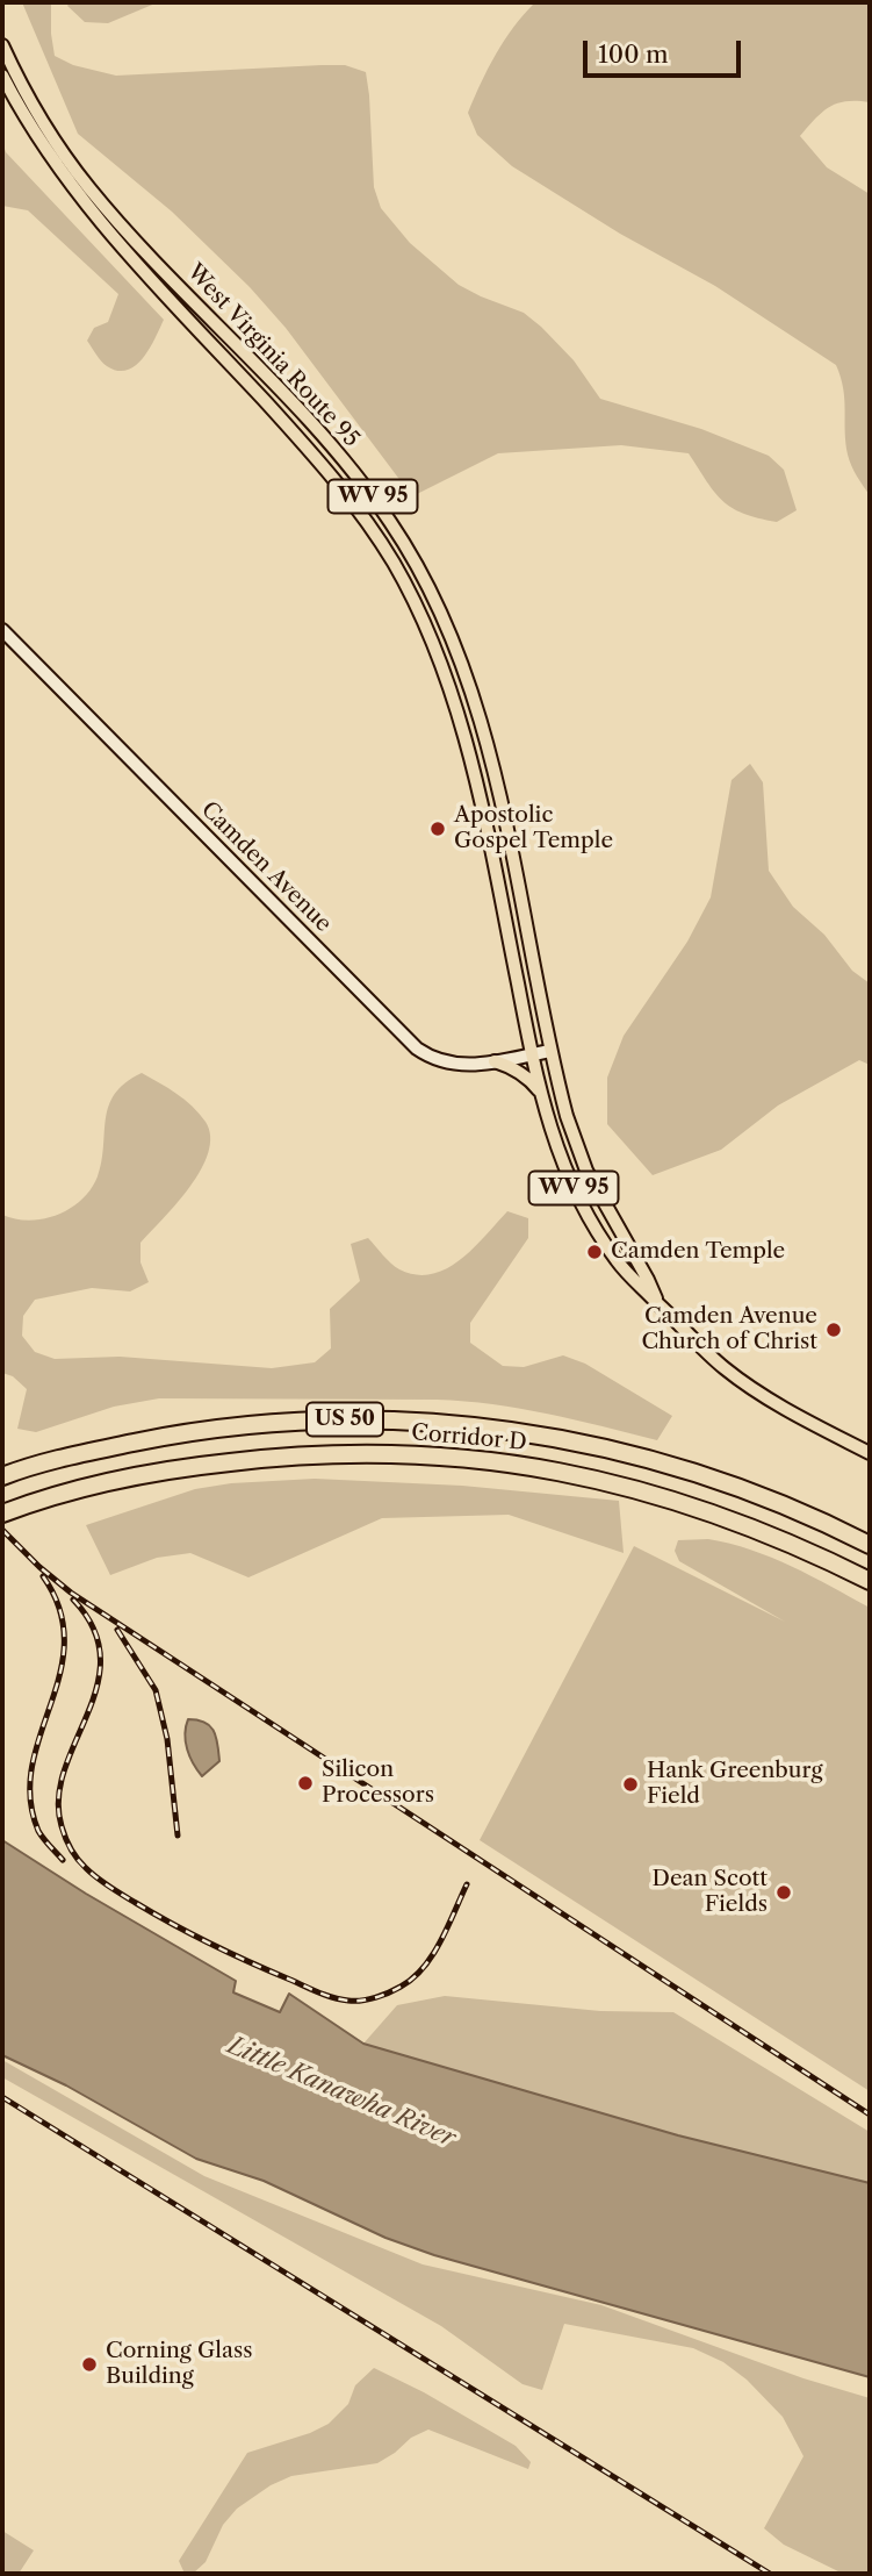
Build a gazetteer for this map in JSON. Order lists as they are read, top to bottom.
{
  "streets": {
    "highway": ["US 50", "Corridor D"],
    "main road": ["West Virginia Route 95", "WV 95"],
    "street": ["Camden Avenue"]
  },
  "crossings": [
    ["West Virginia Route 95", "WV 95"],
    ["West Virginia Route 95", "Camden Avenue"],
    ["WV 95", "Camden Avenue"]
  ],
  "water": ["Little Kanawha River"],
  "places": [
    "Apostolic Gospel Temple",
    "Camden Temple",
    "Camden Avenue Church of Christ",
    "Silicon Processors",
    "Hank Greenburg Field",
    "Dean Scott Fields",
    "Corning Glass Building"
  ],
  "scale_bar": "100 m"
}
